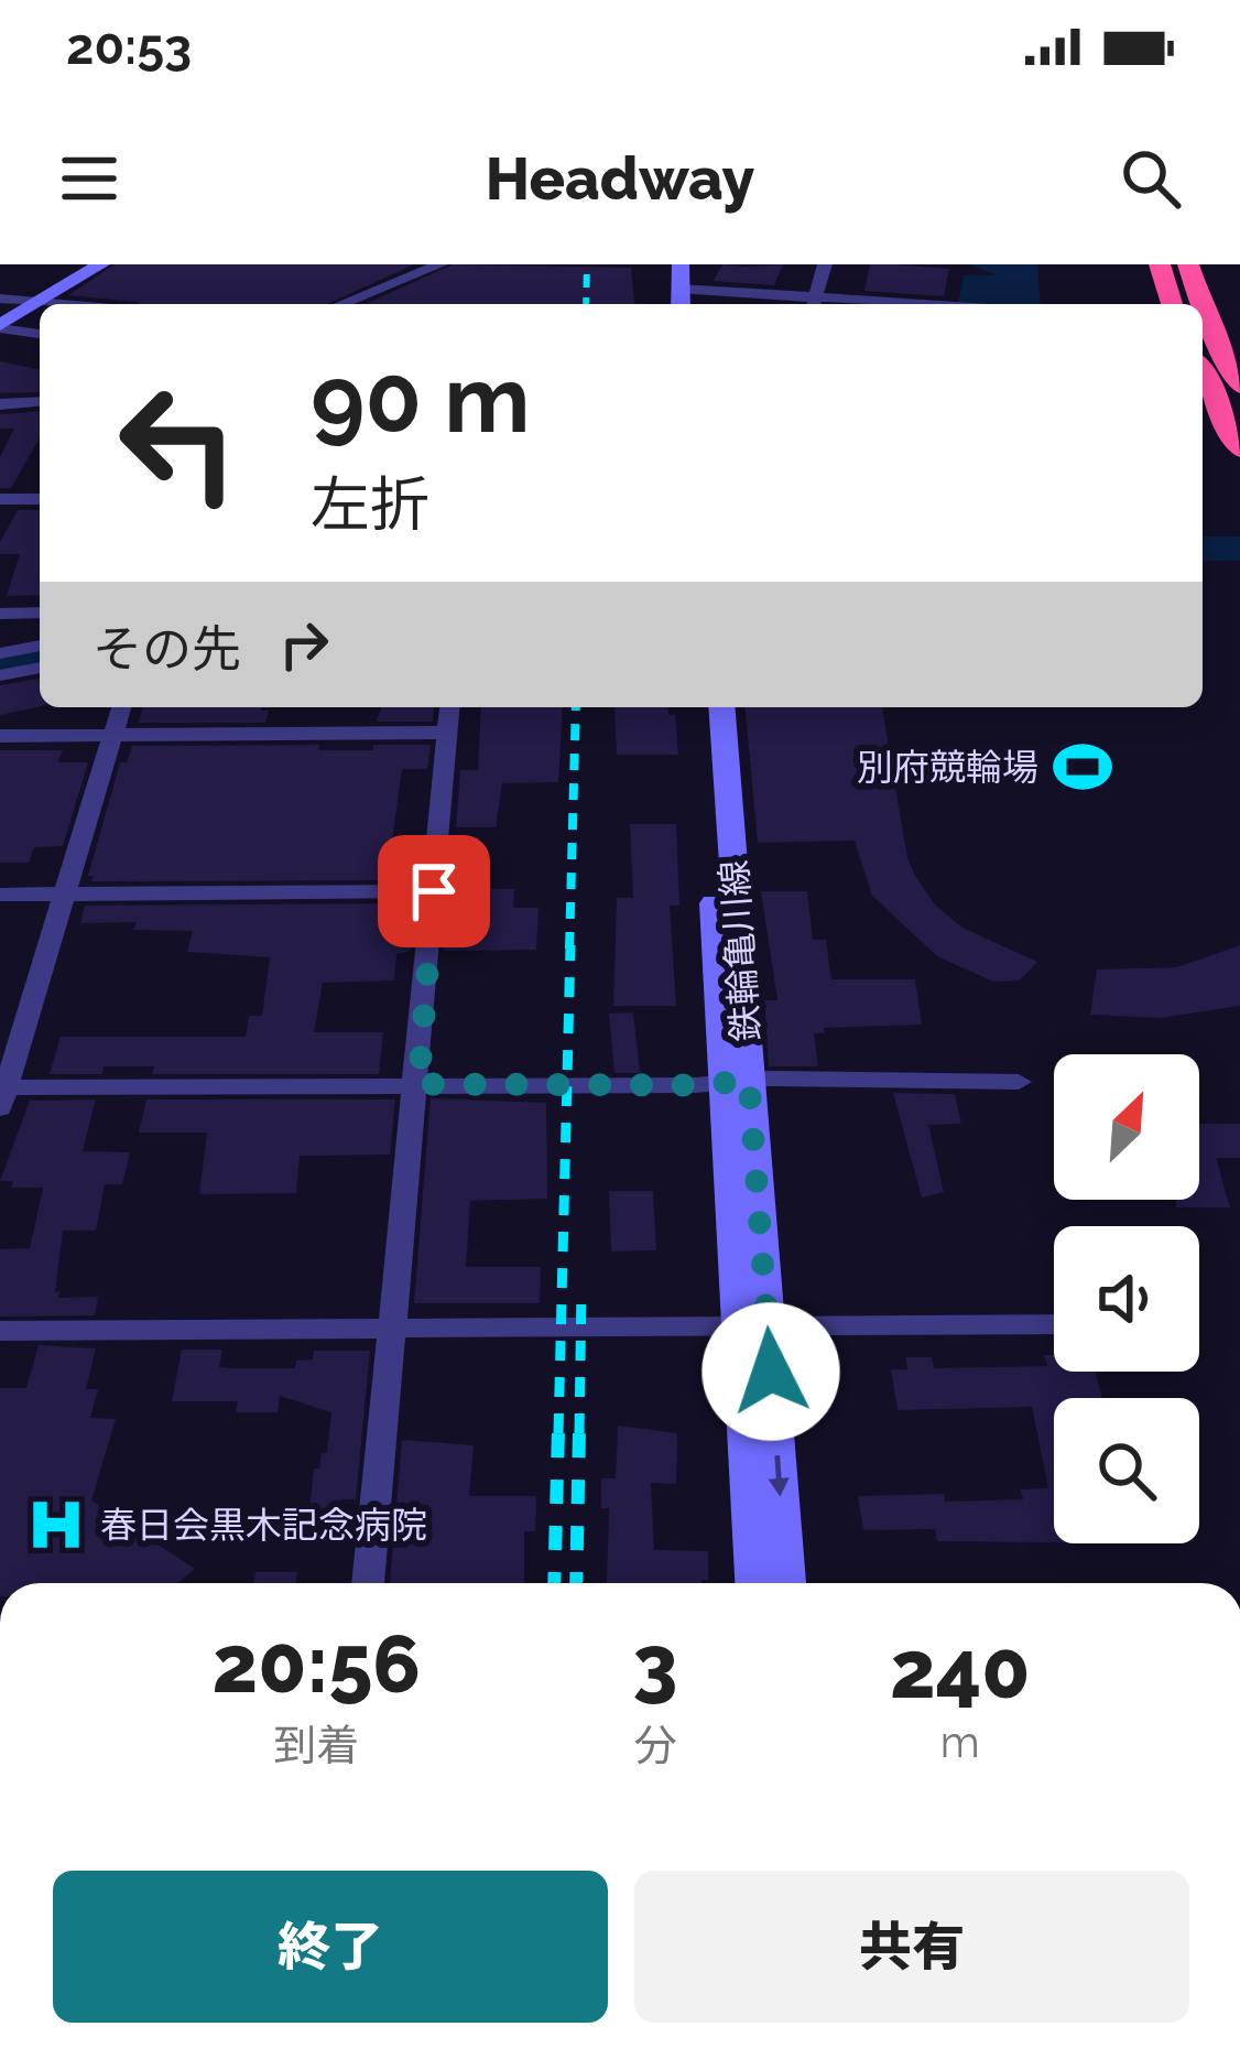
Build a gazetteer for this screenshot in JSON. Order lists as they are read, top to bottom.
{
  "streets": {
    "main road": ["鉄輪亀川線"]
  },
  "places": {
    "sports": ["別府競輪場"],
    "hospital": ["春日会黒木記念病院"]
  },
  "north": "top right",
  "page": {
    "status": "20:53",
    "header": "Headway",
    "turn": ["90 m", "左折"],
    "then": "その先",
    "eta": [
      "20:56",
      "到着",
      "3",
      "分",
      "240",
      "m"
    ],
    "buttons": ["終了", "共有"]
  }
}
